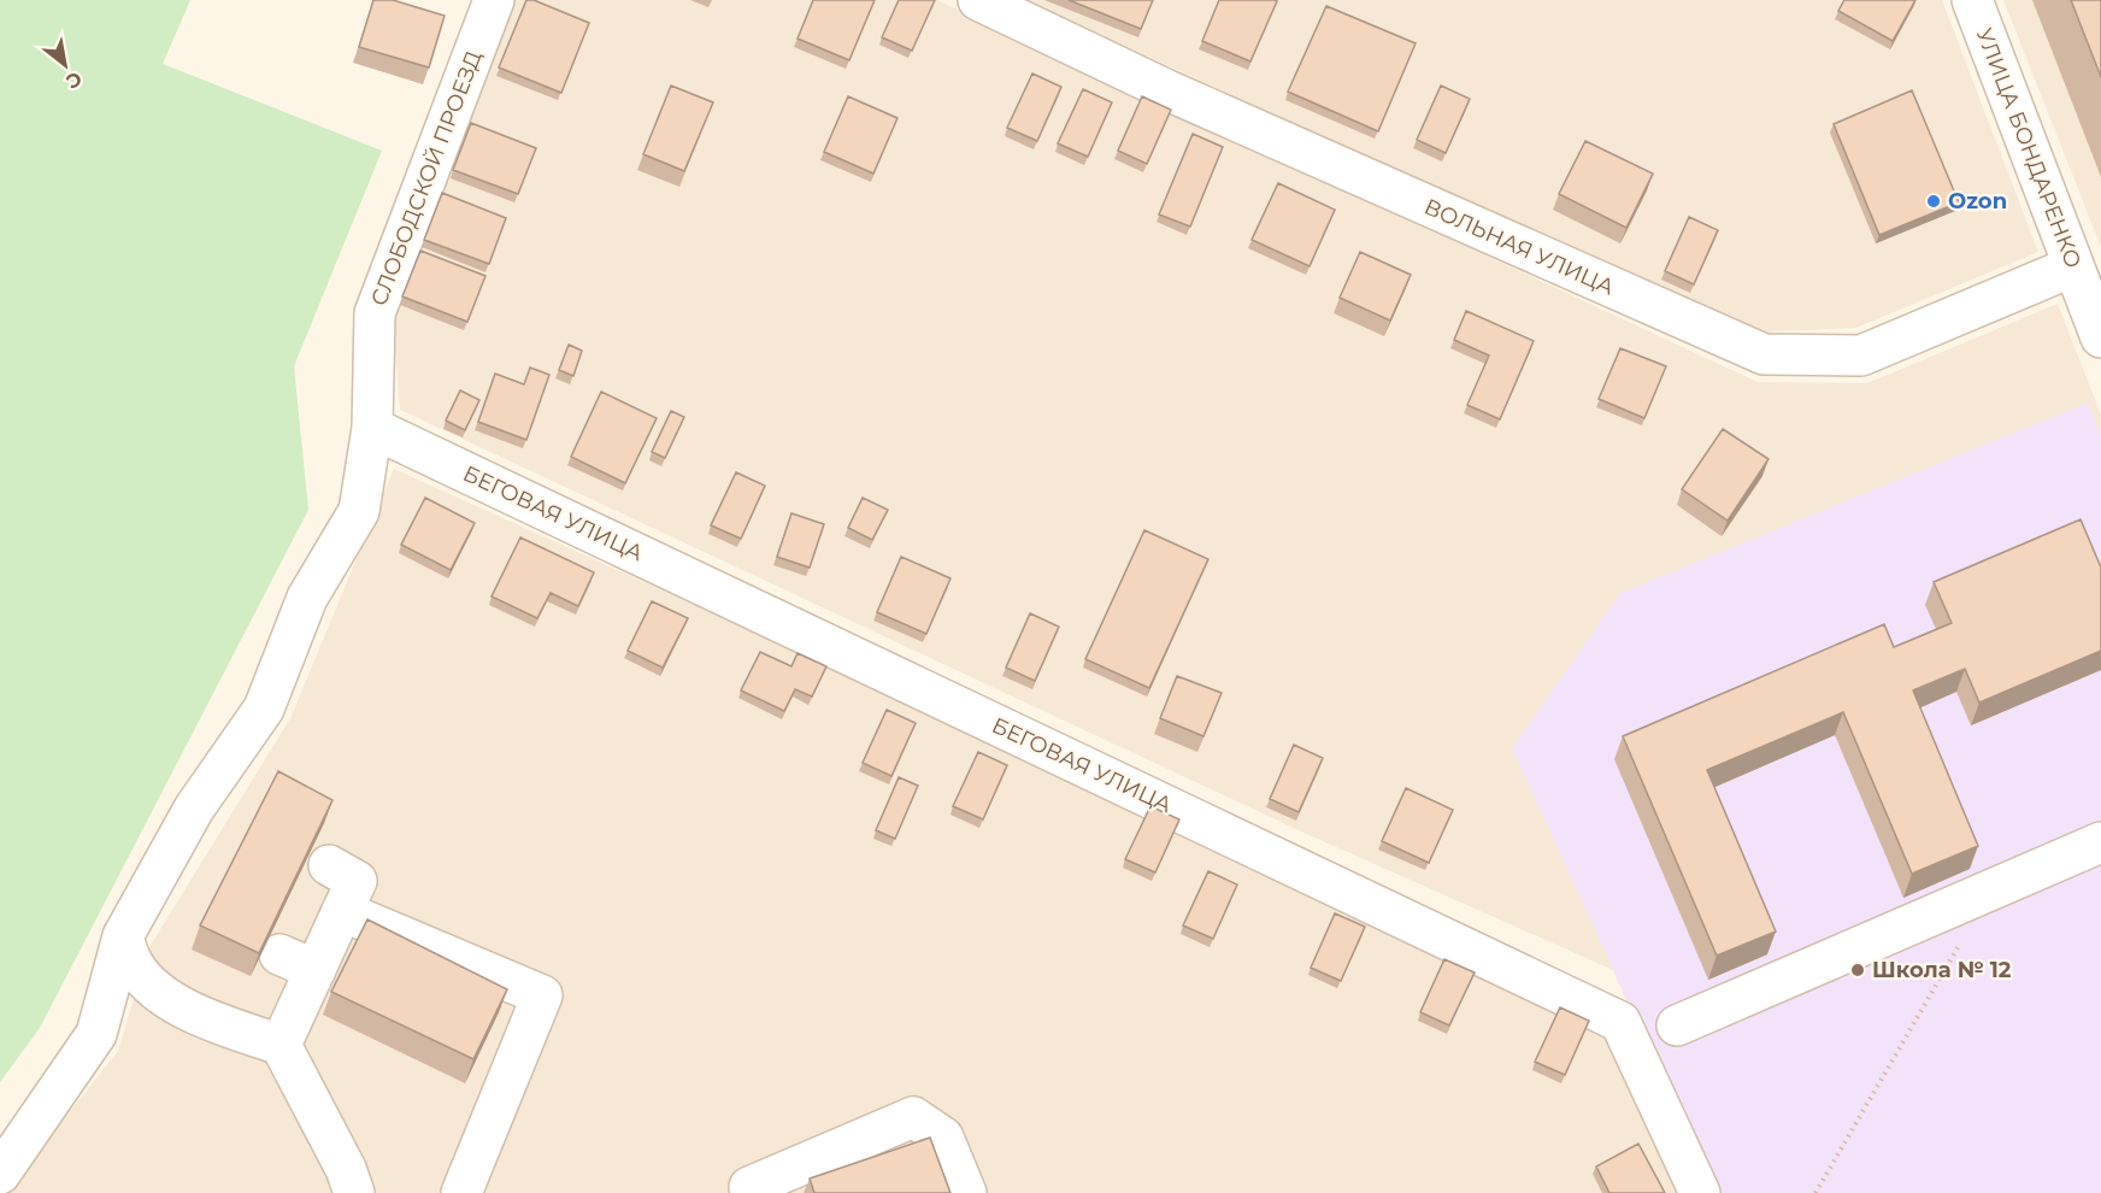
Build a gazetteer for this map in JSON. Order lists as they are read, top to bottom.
{
  "streets": {
    "street": [
      "УЛИЦА БОНДАРЕНКО",
      "СЛОБОДСКОЙ ПРОЕЗД",
      "ВОЛЬНАЯ УЛИЦА",
      "БЕГОВАЯ УЛИЦА"
    ]
  },
  "crossings": [
    ["УЛИЦА БОНДАРЕНКО", "ВОЛЬНАЯ УЛИЦА"],
    ["СЛОБОДСКОЙ ПРОЕЗД", "БЕГОВАЯ УЛИЦА"]
  ],
  "places": ["Ozon", "Школа № 12"],
  "north": "bottom right"
}
